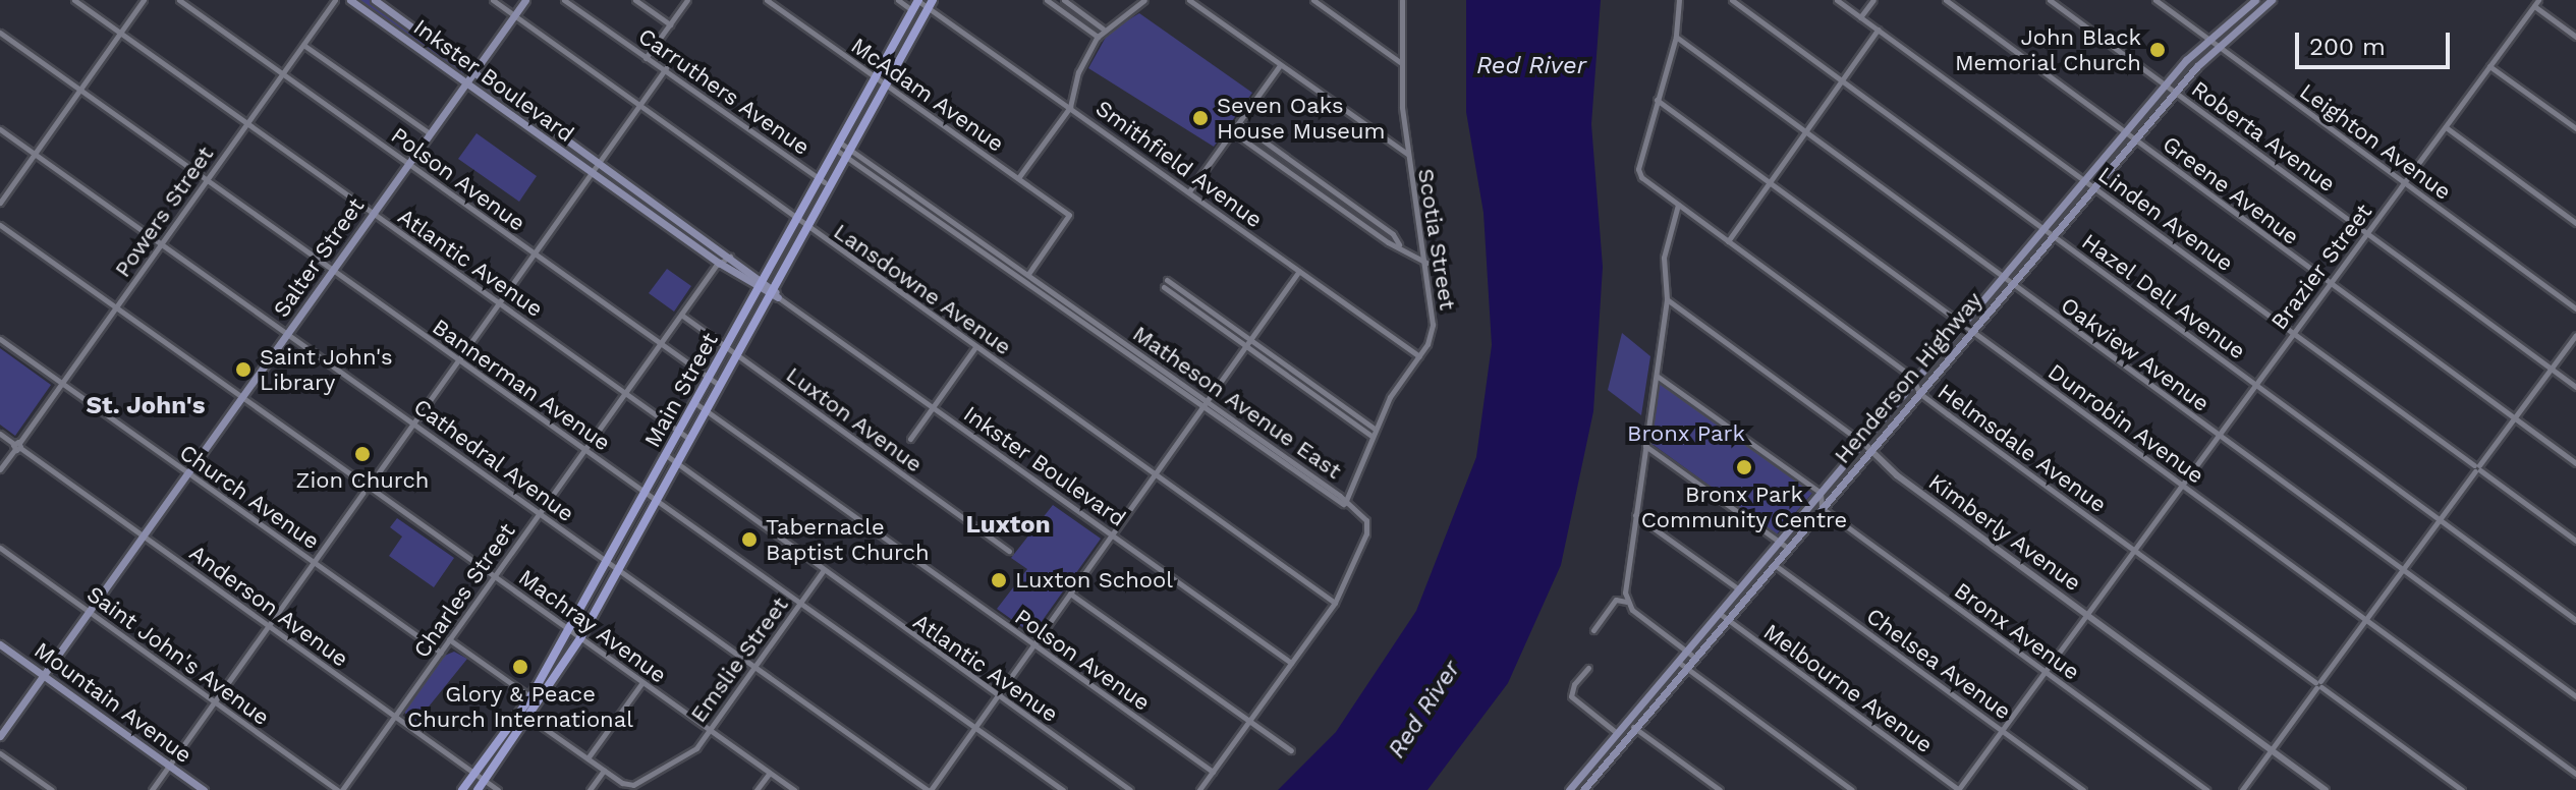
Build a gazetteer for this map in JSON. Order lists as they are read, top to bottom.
{
  "streets": {
    "main road": [
      "Inkster Boulevard",
      "Salter Street",
      "Henderson Highway",
      "Main Street",
      "Mountain Avenue"
    ],
    "street": [
      "Carruthers Avenue",
      "McAdam Avenue",
      "Roberta Avenue",
      "Leighton Avenue",
      "Smithfield Avenue",
      "Polson Avenue",
      "Greene Avenue",
      "Powers Street",
      "Linden Avenue",
      "Scotia Street",
      "Atlantic Avenue",
      "Brazier Street",
      "Lansdowne Avenue",
      "Hazel Dell Avenue",
      "Oakview Avenue",
      "Bannerman Avenue",
      "Matheson Avenue East",
      "Luxton Avenue",
      "Dunrobin Avenue",
      "Helmsdale Avenue",
      "Cathedral Avenue",
      "Church Avenue",
      "Kimberly Avenue",
      "Charles Street",
      "Anderson Avenue",
      "Machray Avenue",
      "Bronx Avenue",
      "Saint John's Avenue",
      "Emslie Street",
      "Chelsea Avenue",
      "Melbourne Avenue"
    ]
  },
  "crossings": [
    ["Inkster Boulevard", "Salter Street"],
    ["Inkster Boulevard", "Main Street"],
    ["Inkster Boulevard", "Charles Street"],
    ["Carruthers Avenue", "Main Street"],
    ["McAdam Avenue", "Main Street"],
    ["McAdam Avenue", "Matheson Avenue East"],
    ["Roberta Avenue", "Brazier Street"],
    ["Roberta Avenue", "Henderson Highway"],
    ["Leighton Avenue", "Brazier Street"],
    ["Leighton Avenue", "Henderson Highway"],
    ["Smithfield Avenue", "Scotia Street"],
    ["Smithfield Avenue", "Main Street"],
    ["Polson Avenue", "Powers Street"],
    ["Polson Avenue", "Salter Street"],
    ["Polson Avenue", "Main Street"],
    ["Polson Avenue", "Charles Street"],
    ["Greene Avenue", "Brazier Street"],
    ["Greene Avenue", "Henderson Highway"],
    ["Powers Street", "Atlantic Avenue"],
    ["Powers Street", "Bannerman Avenue"],
    ["Powers Street", "Cathedral Avenue"],
    ["Powers Street", "Church Avenue"],
    ["Powers Street", "Anderson Avenue"],
    ["Powers Street", "Machray Avenue"],
    ["Linden Avenue", "Brazier Street"],
    ["Linden Avenue", "Henderson Highway"],
    ["Scotia Street", "Matheson Avenue East"],
    ["Salter Street", "Atlantic Avenue"],
    ["Salter Street", "Lansdowne Avenue"],
    ["Salter Street", "Bannerman Avenue"],
    ["Salter Street", "Cathedral Avenue"],
    ["Salter Street", "Church Avenue"],
    ["Salter Street", "Anderson Avenue"],
    ["Salter Street", "Machray Avenue"],
    ["Salter Street", "Saint John's Avenue"],
    ["Salter Street", "Mountain Avenue"],
    ["Atlantic Avenue", "Main Street"],
    ["Atlantic Avenue", "Charles Street"],
    ["Atlantic Avenue", "Emslie Street"],
    ["Brazier Street", "Hazel Dell Avenue"],
    ["Brazier Street", "Oakview Avenue"],
    ["Brazier Street", "Dunrobin Avenue"],
    ["Brazier Street", "Helmsdale Avenue"],
    ["Brazier Street", "Kimberly Avenue"],
    ["Brazier Street", "Bronx Avenue"],
    ["Brazier Street", "Chelsea Avenue"],
    ["Brazier Street", "Melbourne Avenue"],
    ["Lansdowne Avenue", "Main Street"],
    ["Hazel Dell Avenue", "Henderson Highway"],
    ["Oakview Avenue", "Henderson Highway"],
    ["Henderson Highway", "Dunrobin Avenue"],
    ["Henderson Highway", "Helmsdale Avenue"],
    ["Henderson Highway", "Kimberly Avenue"],
    ["Henderson Highway", "Bronx Avenue"],
    ["Henderson Highway", "Chelsea Avenue"],
    ["Henderson Highway", "Melbourne Avenue"],
    ["Bannerman Avenue", "Main Street"],
    ["Bannerman Avenue", "Charles Street"],
    ["Bannerman Avenue", "Emslie Street"],
    ["Main Street", "Matheson Avenue East"],
    ["Main Street", "Luxton Avenue"],
    ["Main Street", "Cathedral Avenue"],
    ["Main Street", "Anderson Avenue"],
    ["Main Street", "Machray Avenue"],
    ["Luxton Avenue", "Charles Street"],
    ["Dunrobin Avenue", "Helmsdale Avenue"],
    ["Cathedral Avenue", "Charles Street"],
    ["Cathedral Avenue", "Emslie Street"],
    ["Church Avenue", "Charles Street"],
    ["Charles Street", "Anderson Avenue"],
    ["Charles Street", "Machray Avenue"],
    ["Charles Street", "Saint John's Avenue"],
    ["Machray Avenue", "Emslie Street"]
  ],
  "districts": ["St. John's", "Luxton"],
  "water": ["Red River"],
  "parks": ["Bronx Park"],
  "places": [
    "John Black Memorial Church",
    "Seven Oaks House Museum",
    "Saint John's Library",
    "Zion Church",
    "Bronx Park Community Centre",
    "Tabernacle Baptist Church",
    "Luxton School",
    "Glory & Peace Church International"
  ],
  "scale_bar": "200 m"
}
